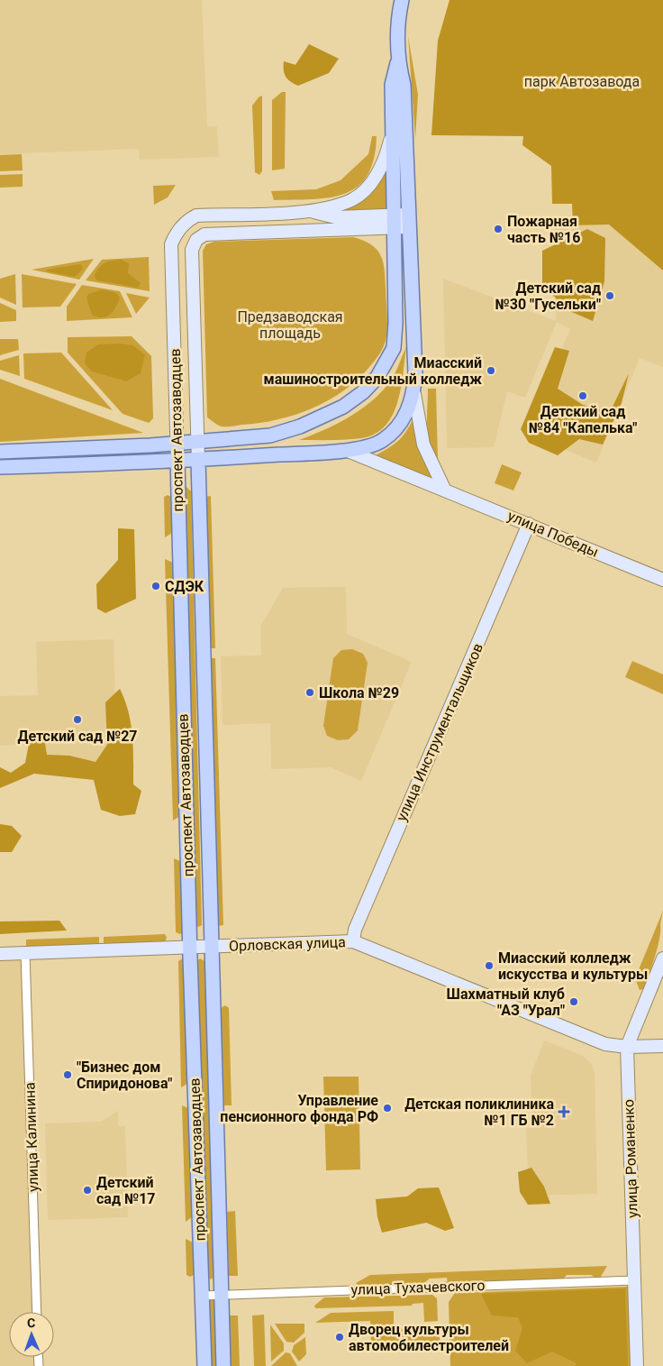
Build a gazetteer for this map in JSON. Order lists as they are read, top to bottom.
{
  "streets": {
    "main road": [
      "проспект Автозаводцев",
      "улица Победы",
      "улица Инструментальщиков",
      "Орловская улица",
      "улица Романенко"
    ],
    "street": ["улица Калинина", "улица Тухачевского"]
  },
  "crossings": [
    ["проспект Автозаводцев", "Орловская улица"],
    ["проспект Автозаводцев", "улица Тухачевского"],
    ["улица Победы", "улица Инструментальщиков"],
    ["улица Инструментальщиков", "Орловская улица"],
    ["Орловская улица", "улица Калинина"],
    ["Орловская улица", "улица Романенко"],
    ["улица Романенко", "улица Тухачевского"]
  ],
  "parks": ["парк Автозавода", "Предзаводская площадь"],
  "places": {
    "other": [
      "Пожарная часть №16",
      "Детский сад №30 \"Гусельки\"",
      "Миасский машиностроительный колледж",
      "Детский сад №84 \"Капелька\"",
      "СДЭК",
      "Школа №29",
      "Детский сад №27",
      "Миасский колледж искусства и культуры",
      "Шахматный клуб \"АЗ \"Урал\"",
      "\"Бизнес дом Спиридонова\"",
      "Управление пенсионного фонда РФ",
      "Детский сад №17",
      "Дворец культуры автомобилестроителей"
    ],
    "health": ["Детская поликлиника №1 ГБ №2"]
  },
  "north": "top"
}
